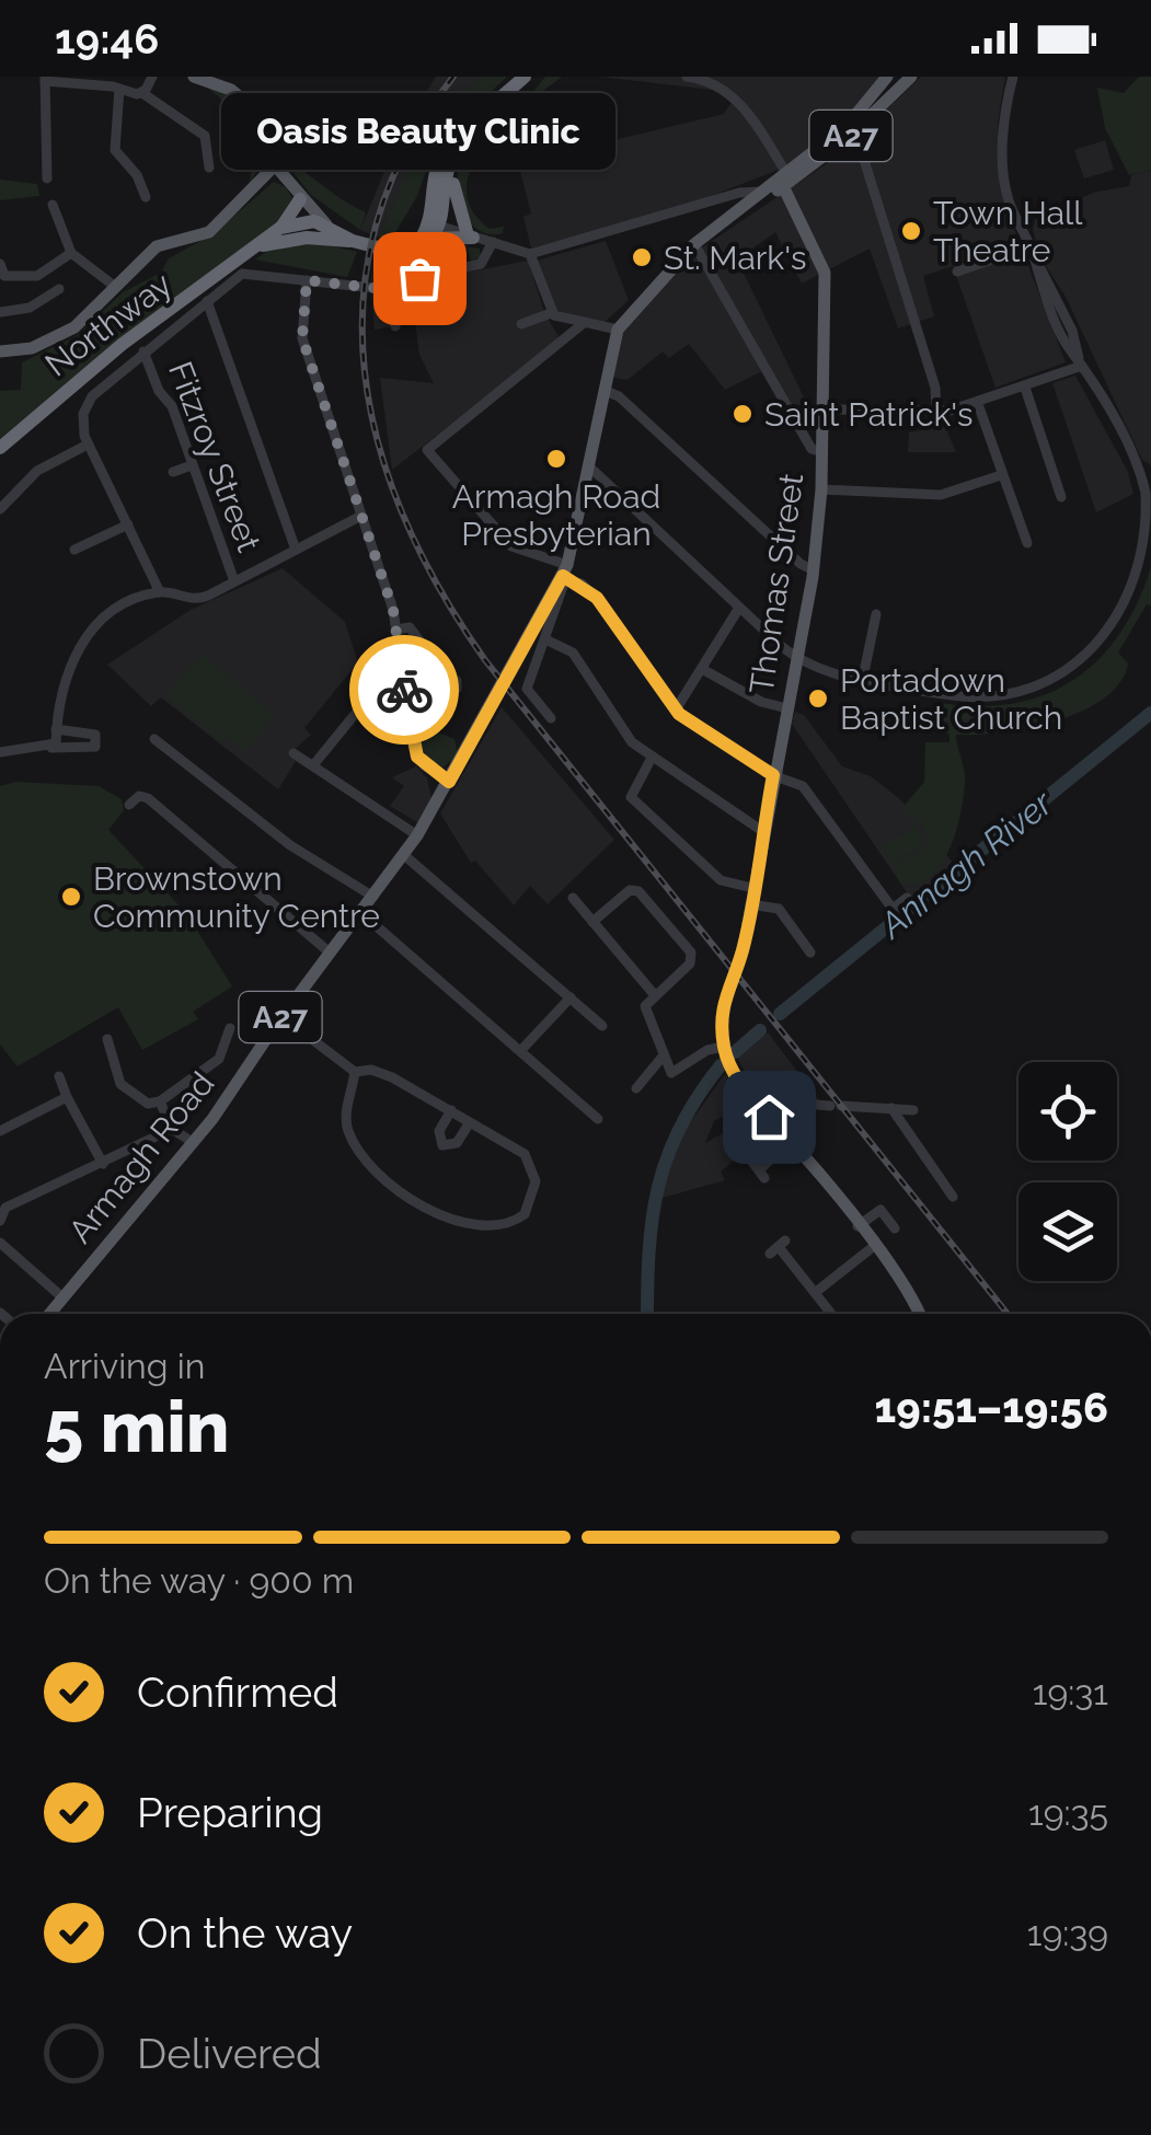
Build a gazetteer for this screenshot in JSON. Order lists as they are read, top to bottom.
{
  "streets": {
    "highway": ["Northway"],
    "main road": ["A27", "Thomas Street", "Armagh Road"],
    "street": ["Fitzroy Street"]
  },
  "crossings": [
    ["A27", "Thomas Street"],
    ["A27", "Armagh Road"]
  ],
  "water": ["Annagh River"],
  "places": [
    "Town Hall Theatre",
    "St. Mark's",
    "Oasis Beauty Clinic",
    "Saint Patrick's",
    "Armagh Road Presbyterian",
    "Portadown Baptist Church",
    "Brownstown Community Centre"
  ],
  "page": {
    "status": "19:46",
    "bubble": "Oasis Beauty Clinic",
    "heading": ["5 min", "Arriving in", "19:51–19:56"],
    "bar": "On the way · 900 m",
    "list": [
      ["Confirmed", "19:31"],
      ["Preparing", "19:35"],
      ["On the way", "19:39"],
      "Delivered"
    ]
  }
}
